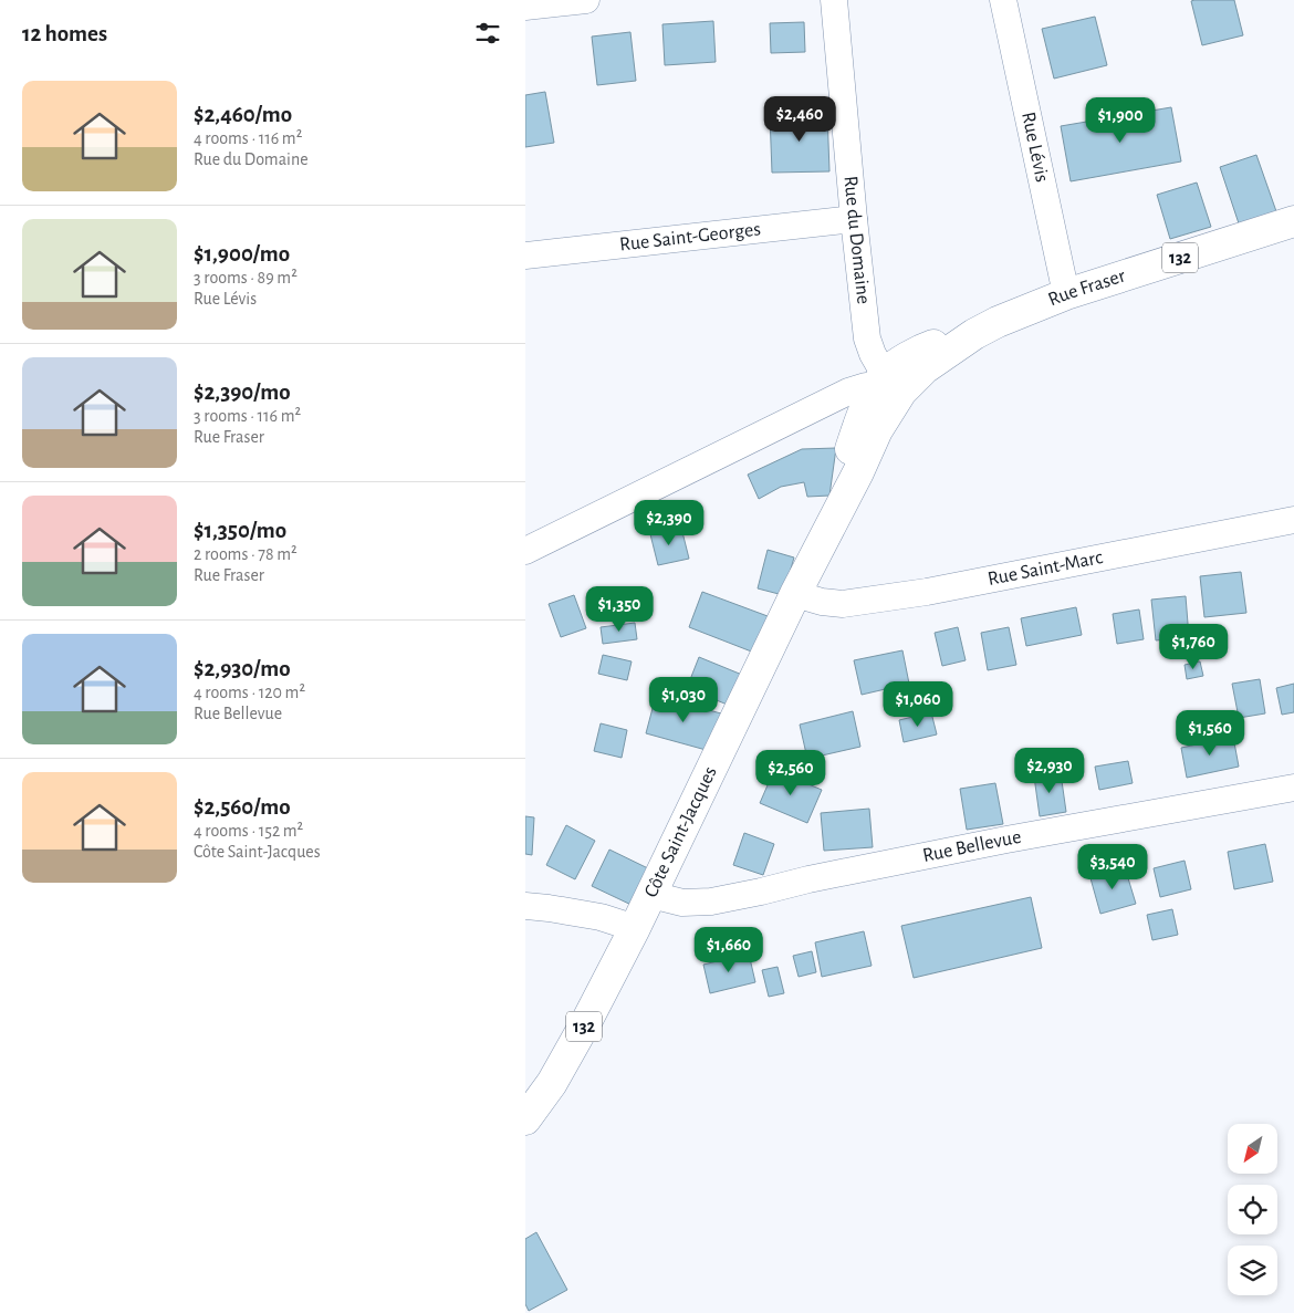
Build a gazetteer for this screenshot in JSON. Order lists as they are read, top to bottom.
{
  "streets": {
    "main road": ["132", "Rue Fraser", "Côte Saint-Jacques"],
    "street": [
      "Rue Lévis",
      "Rue Saint-Georges",
      "Rue du Domaine",
      "Rue Saint-Marc",
      "Rue Bellevue"
    ]
  },
  "crossings": [
    ["Rue Lévis", "Rue Fraser"],
    ["Rue Saint-Georges", "Rue du Domaine"],
    ["Rue du Domaine", "Rue Fraser"],
    ["Rue du Domaine", "Côte Saint-Jacques"],
    ["Rue Fraser", "Côte Saint-Jacques"],
    ["Rue Saint-Marc", "Côte Saint-Jacques"],
    ["Côte Saint-Jacques", "Rue Bellevue"]
  ],
  "north": "bottom left",
  "page": {
    "heading": "12 homes",
    "list": [
      {
        "name": "$2,460/mo",
        "note": "4 rooms · 116 m² · Rue du Domaine"
      },
      {
        "name": "$1,900/mo",
        "note": "3 rooms · 89 m² · Rue Lévis"
      },
      {
        "name": "$2,390/mo",
        "note": "3 rooms · 116 m² · Rue Fraser"
      },
      {
        "name": "$1,350/mo",
        "note": "2 rooms · 78 m² · Rue Fraser"
      },
      {
        "name": "$2,930/mo",
        "note": "4 rooms · 120 m² · Rue Bellevue"
      },
      {
        "name": "$2,560/mo",
        "note": "4 rooms · 152 m² · Côte Saint-Jacques"
      }
    ],
    "price": [
      "$2,460",
      "$1,900",
      "$2,390",
      "$1,350",
      "$1,760",
      "$1,030",
      "$1,060",
      "$1,560",
      "$2,930",
      "$2,560",
      "$3,540",
      "$1,660"
    ]
  }
}
